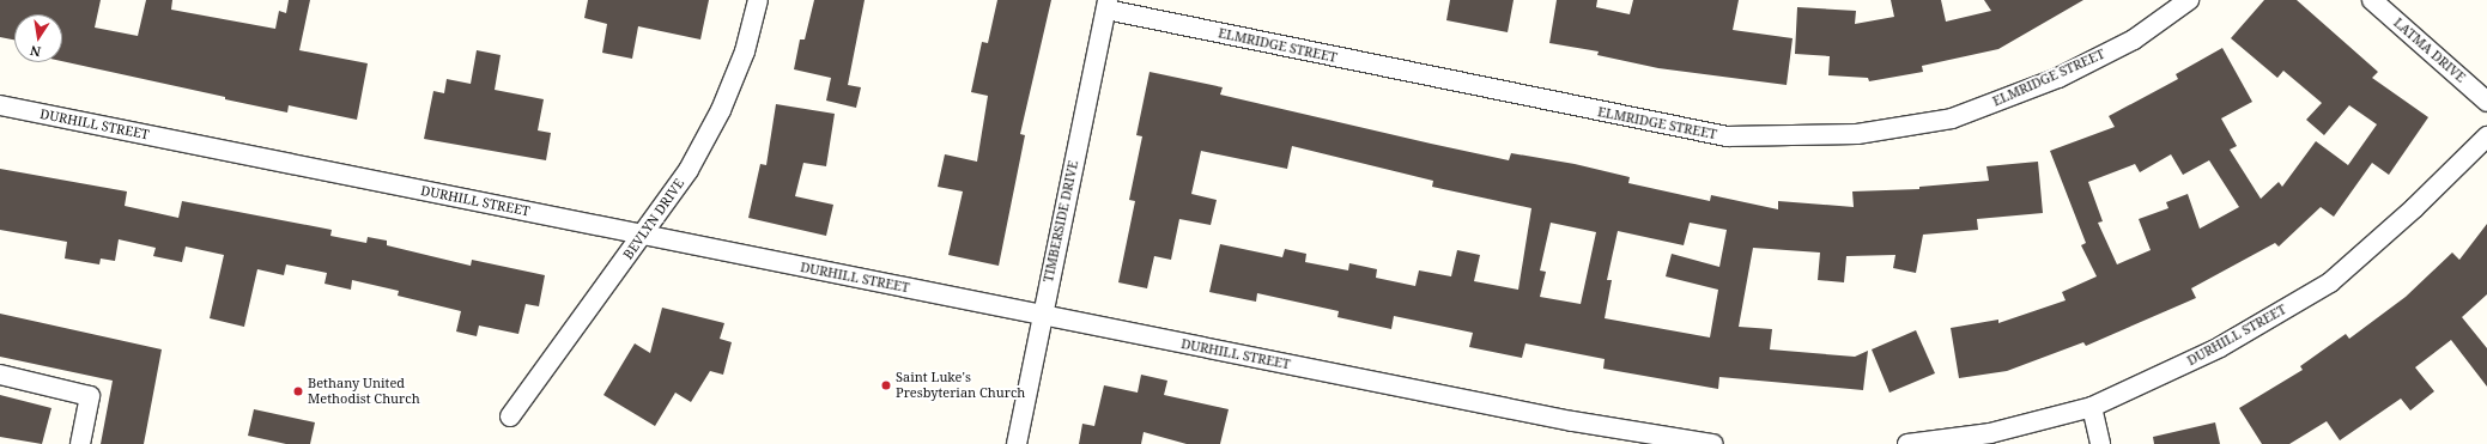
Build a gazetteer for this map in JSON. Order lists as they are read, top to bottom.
{
  "streets": {
    "street": [
      "ELMRIDGE STREET",
      "LATMA DRIVE",
      "DURHILL STREET",
      "BEVLYN DRIVE",
      "TIMBERSIDE DRIVE"
    ]
  },
  "crossings": [
    ["ELMRIDGE STREET", "TIMBERSIDE DRIVE"],
    ["DURHILL STREET", "BEVLYN DRIVE"],
    ["DURHILL STREET", "TIMBERSIDE DRIVE"]
  ],
  "places": ["Saint Luke's Presbyterian Church", "Bethany United Methodist Church"],
  "north": "bottom"
}
